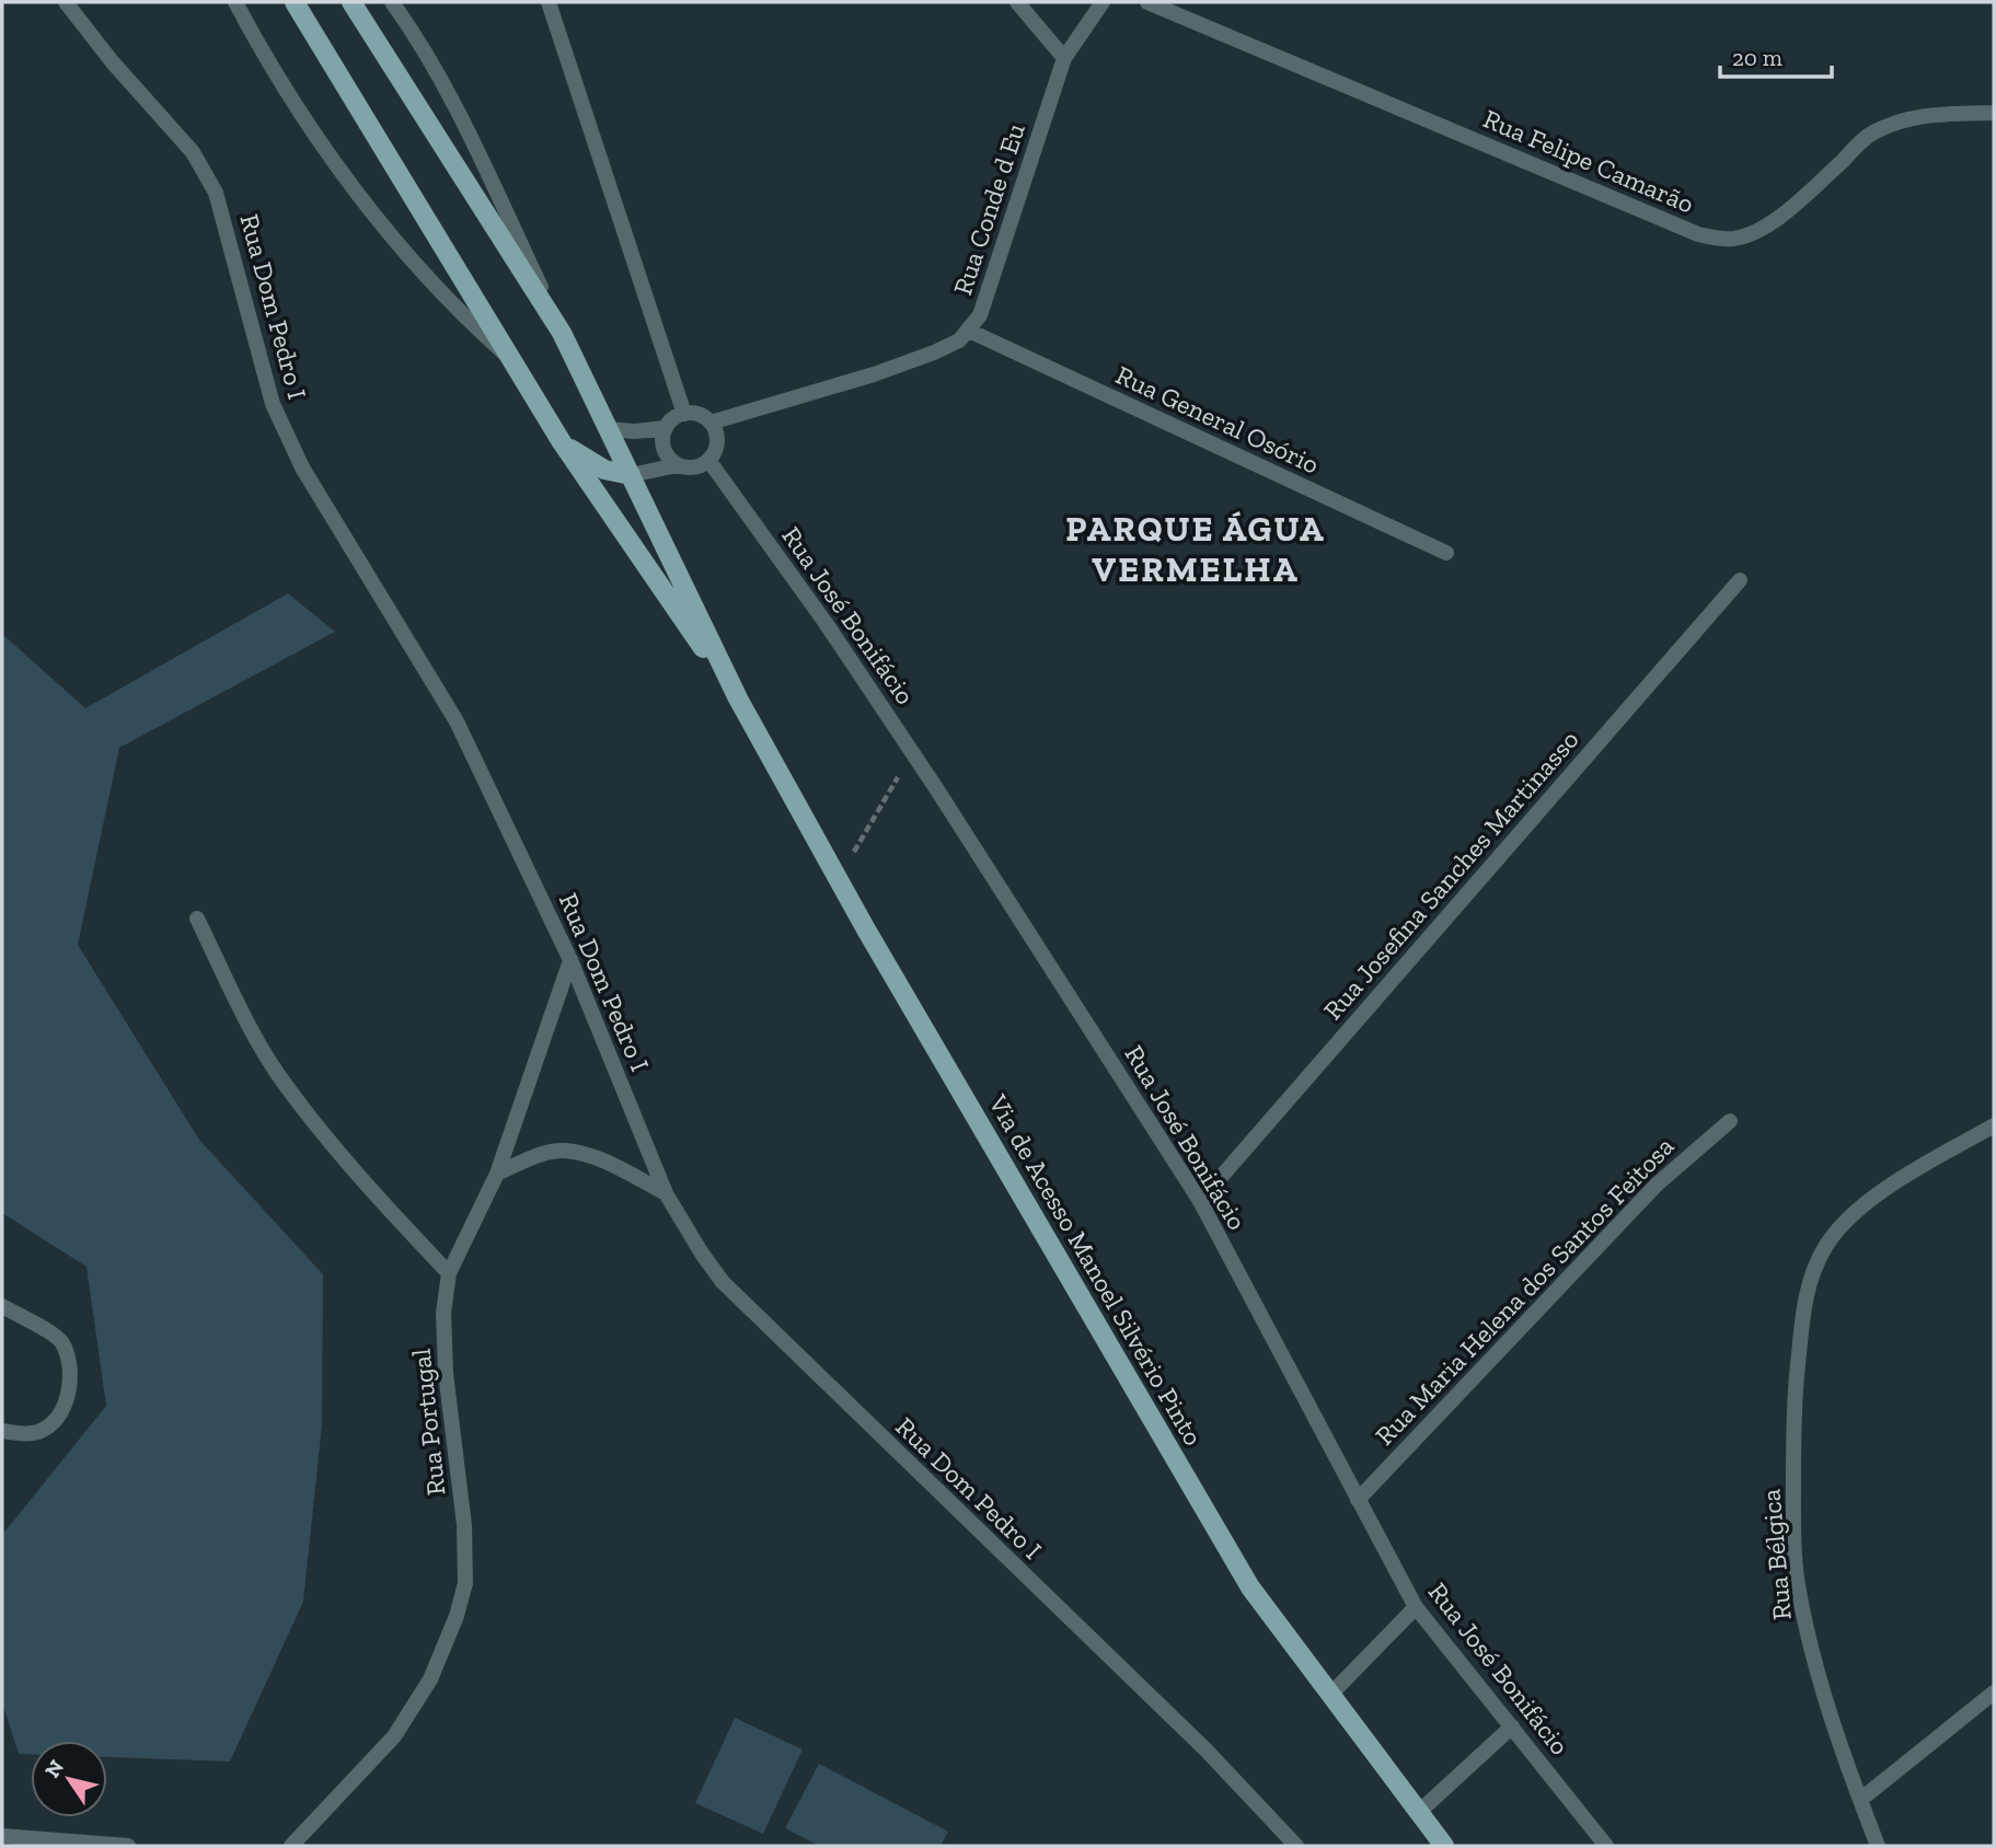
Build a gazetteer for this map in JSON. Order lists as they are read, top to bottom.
{
  "streets": {
    "main road": ["Via de Acesso Manoel Silvério Pinto"],
    "street": [
      "Rua Felipe Camarão",
      "Rua Conde d Eu",
      "Rua Dom Pedro I",
      "Rua General Osório",
      "Rua José Bonifácio",
      "Rua Josefina Sanches Martinasso",
      "Rua Maria Helena dos Santos Feitosa",
      "Rua Portugal",
      "Rua Bélgica"
    ]
  },
  "crossings": [
    ["Rua Conde d Eu", "Rua General Osório"],
    ["Rua Conde d Eu", "Rua José Bonifácio"],
    ["Rua Dom Pedro I", "Rua Portugal"],
    ["Rua José Bonifácio", "Rua Josefina Sanches Martinasso"],
    ["Rua José Bonifácio", "Rua Maria Helena dos Santos Feitosa"]
  ],
  "districts": ["PARQUE ÁGUA VERMELHA"],
  "scale_bar": "20 m",
  "north": "top left"
}
